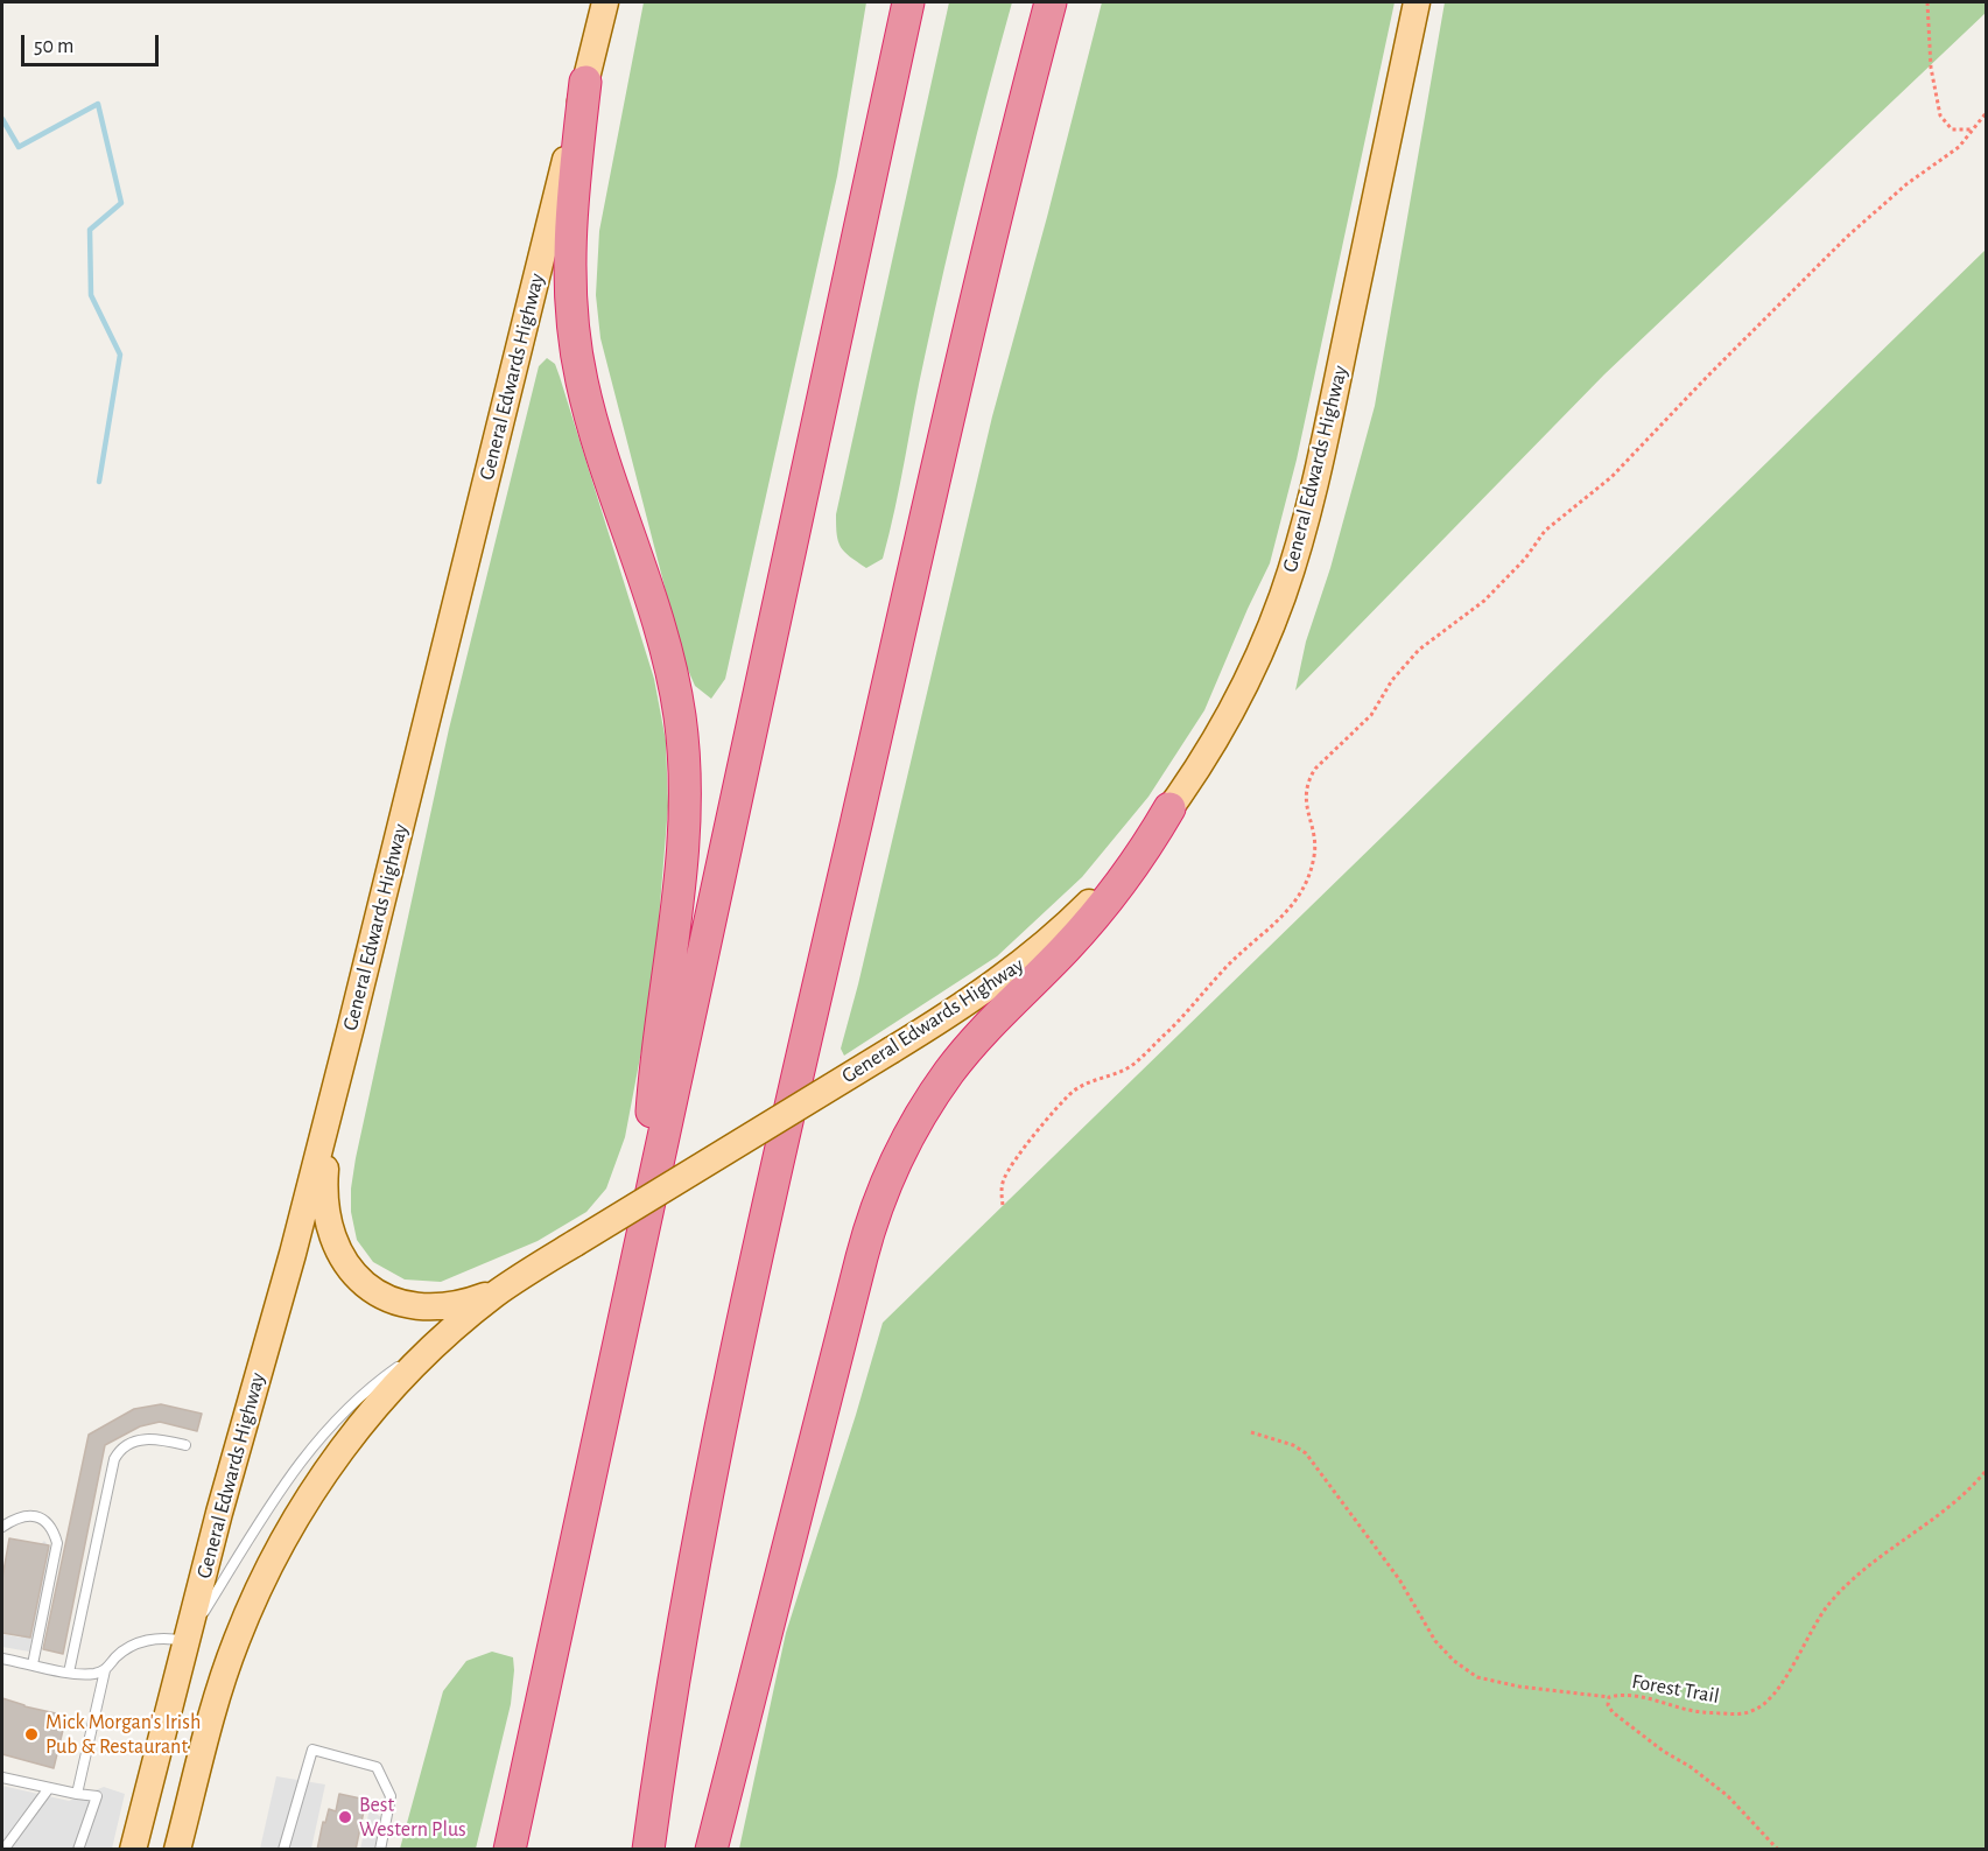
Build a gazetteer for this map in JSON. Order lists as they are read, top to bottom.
{
  "streets": {
    "main road": ["General Edwards Highway"],
    "path": ["Forest Trail"]
  },
  "places": ["Mick Morgan's Irish Pub & Restaurant", "Best Western Plus"],
  "scale_bar": "50 m"
}
